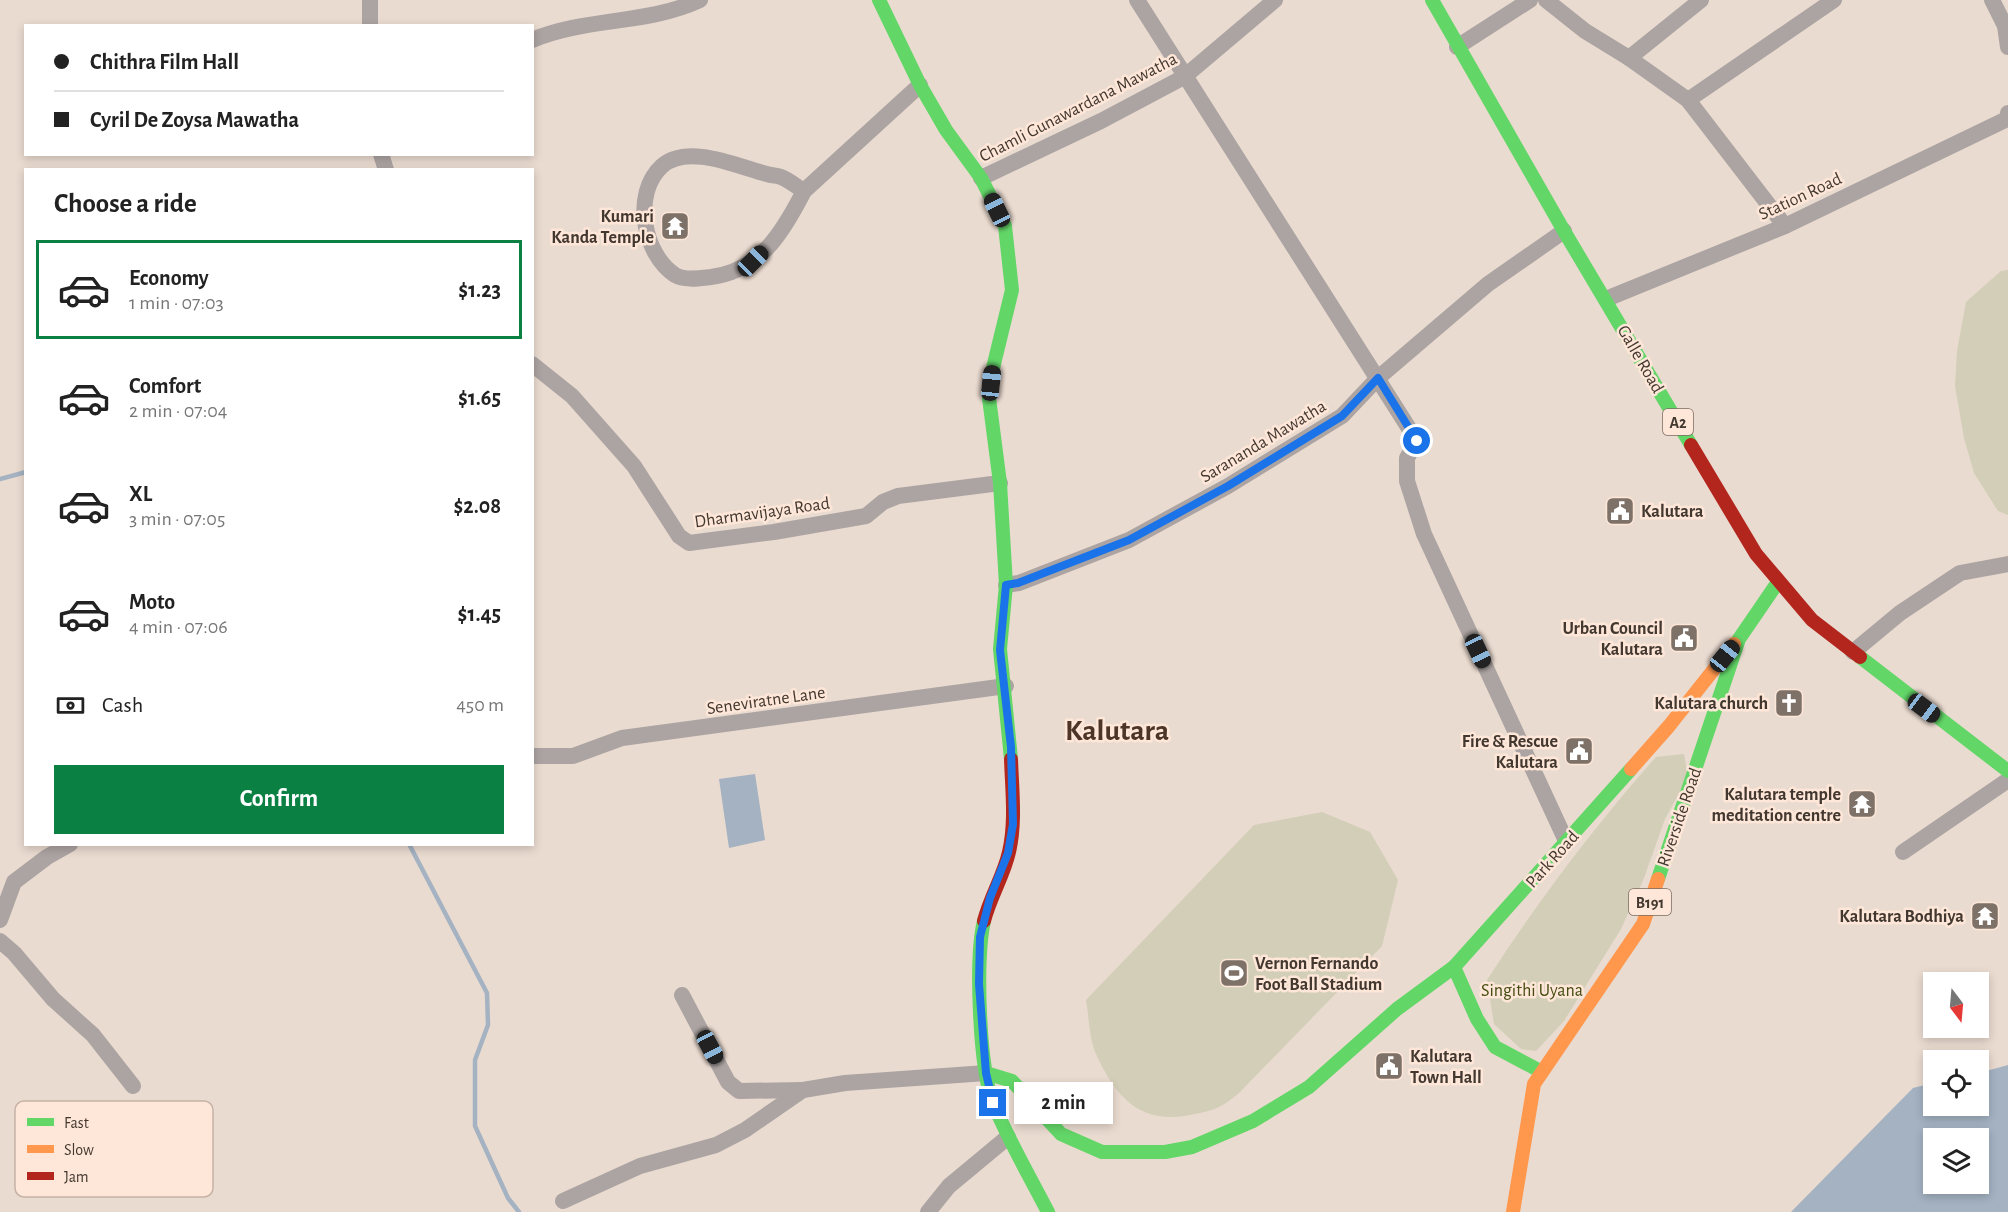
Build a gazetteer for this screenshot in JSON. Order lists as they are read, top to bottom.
{
  "streets": {
    "main road": [
      "Galle Road",
      "A2",
      "Riverside Road",
      "Park Road",
      "B191"
    ],
    "street": [
      "Chamli Gunawardana Mawatha",
      "Station Road",
      "Sarananda Mawatha",
      "Dharmavijaya Road",
      "Seneviratne Lane"
    ]
  },
  "crossings": [
    ["Station Road", "Galle Road"],
    ["Galle Road", "Sarananda Mawatha"],
    ["Galle Road", "Riverside Road"],
    ["Riverside Road", "Park Road"]
  ],
  "districts": ["Kalutara"],
  "parks": ["Singithi Uyana"],
  "places": {
    "temple": ["Kumari Kanda Temple", "Kalutara temple meditation centre", "Kalutara Bodhiya"],
    "public building": [
      "Kalutara",
      "Urban Council Kalutara",
      "Fire & Rescue Kalutara",
      "Kalutara Town Hall"
    ],
    "church": ["Kalutara church"],
    "sports": ["Vernon Fernando Foot Ball Stadium"]
  },
  "legend": ["Fast", "Slow", "Jam"],
  "north": "bottom",
  "page": {
    "banner": ["Chithra Film Hall", "Cyril De Zoysa Mawatha"],
    "heading": "Choose a ride",
    "list": [
      {
        "name": "Economy",
        "note": "1 min · 07:03",
        "value": "$1.23"
      },
      {
        "name": "Comfort",
        "note": "2 min · 07:04",
        "value": "$1.65"
      },
      {
        "name": "XL",
        "note": "3 min · 07:05",
        "value": "$2.08"
      },
      {
        "name": "Moto",
        "note": "4 min · 07:06",
        "value": "$1.45"
      }
    ],
    "pay": ["Cash", "450 m"],
    "buttons": "Confirm",
    "bubble": "2 min"
  }
}
